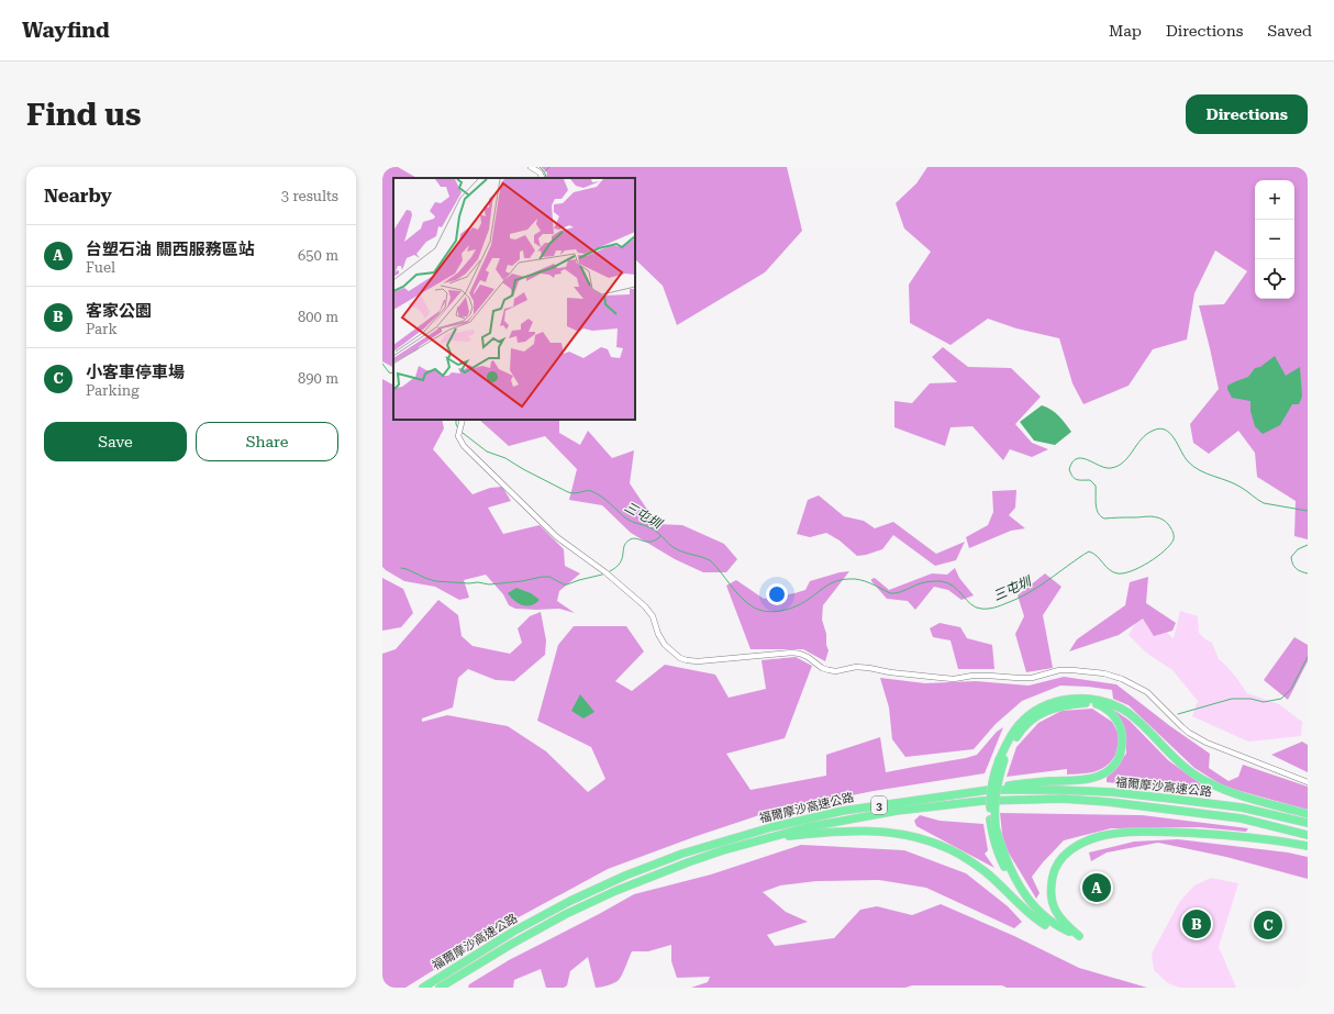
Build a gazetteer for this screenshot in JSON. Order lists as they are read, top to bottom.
{
  "streets": {
    "highway": ["福爾摩沙高速公路", "3"]
  },
  "water": ["三屯圳"],
  "page": {
    "header": "Wayfind",
    "nav": ["Map", "Directions", "Saved"],
    "buttons": [
      "Directions",
      ["Save", "Share"]
    ],
    "title": "Find us",
    "heading": ["Nearby", "3 results"],
    "map_buttons": ["+", "−"],
    "list": [
      {
        "mark": "A",
        "name": "台塑石油 關西服務區站",
        "note": "Fuel",
        "value": "650 m"
      },
      {
        "mark": "B",
        "name": "客家公園",
        "note": "Park",
        "value": "800 m"
      },
      {
        "mark": "C",
        "name": "小客車停車場",
        "note": "Parking",
        "value": "890 m"
      }
    ],
    "pins": ["A", "B", "C"]
  }
}
